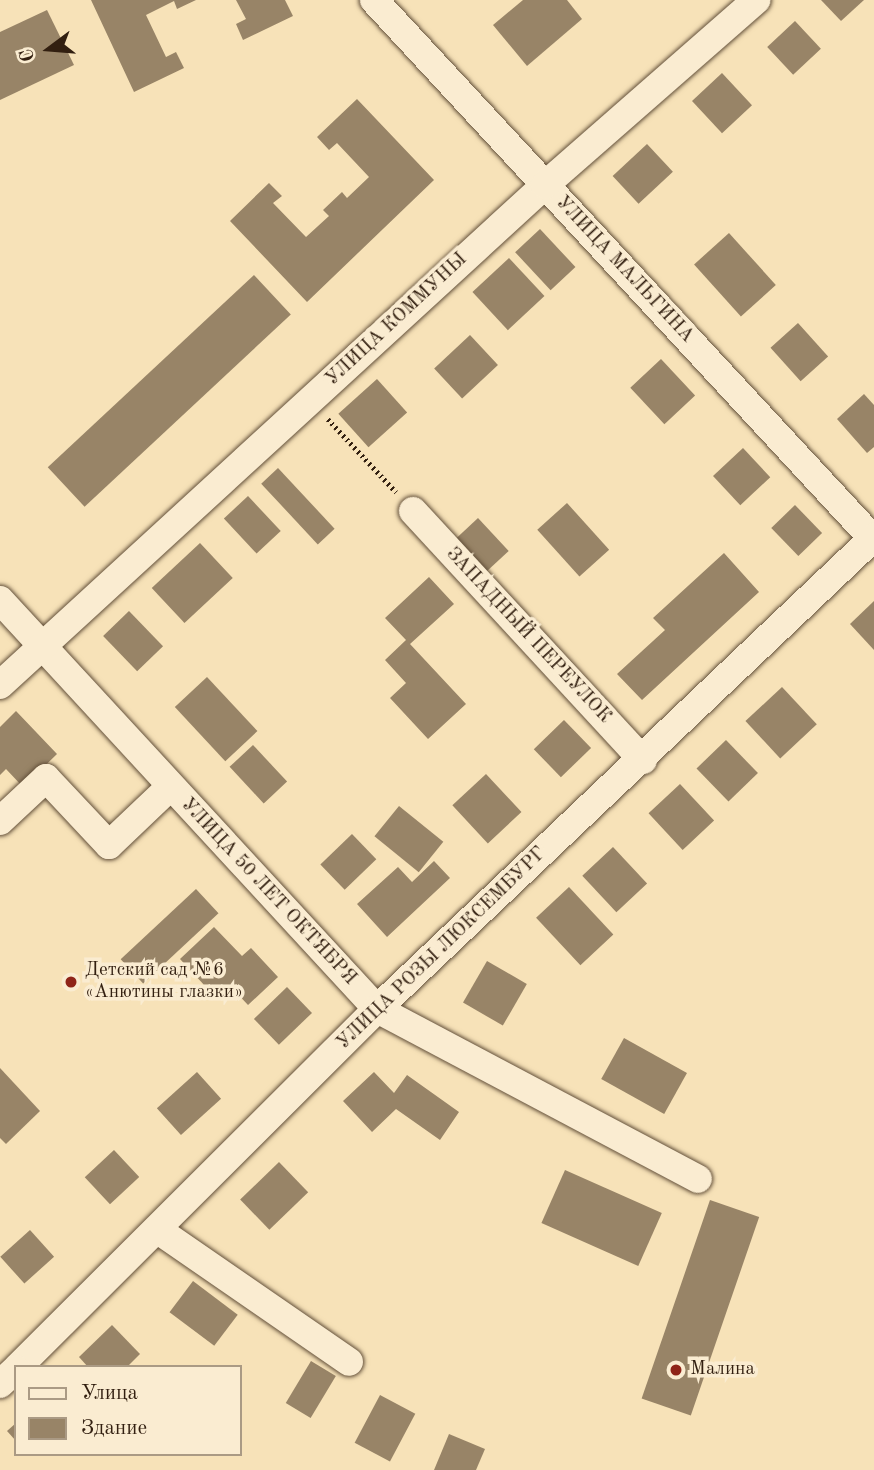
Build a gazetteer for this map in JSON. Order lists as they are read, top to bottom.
{
  "streets": {
    "street": [
      "УЛИЦА МАЛЬГИНА",
      "УЛИЦА КОММУНЫ",
      "ЗАПАДНЫЙ ПЕРЕУЛОК",
      "УЛИЦА 50 ЛЕТ ОКТЯБРЯ",
      "УЛИЦА РОЗЫ ЛЮКСЕМБУРГ"
    ]
  },
  "crossings": [
    ["УЛИЦА МАЛЬГИНА", "УЛИЦА КОММУНЫ"],
    ["УЛИЦА МАЛЬГИНА", "УЛИЦА РОЗЫ ЛЮКСЕМБУРГ"],
    ["УЛИЦА КОММУНЫ", "УЛИЦА 50 ЛЕТ ОКТЯБРЯ"],
    ["ЗАПАДНЫЙ ПЕРЕУЛОК", "УЛИЦА РОЗЫ ЛЮКСЕМБУРГ"],
    ["УЛИЦА 50 ЛЕТ ОКТЯБРЯ", "УЛИЦА РОЗЫ ЛЮКСЕМБУРГ"]
  ],
  "places": ["Детский сад №6 «Анютины глазки»", "Малина"],
  "legend": ["Улица", "Здание"],
  "north": "left"
}
